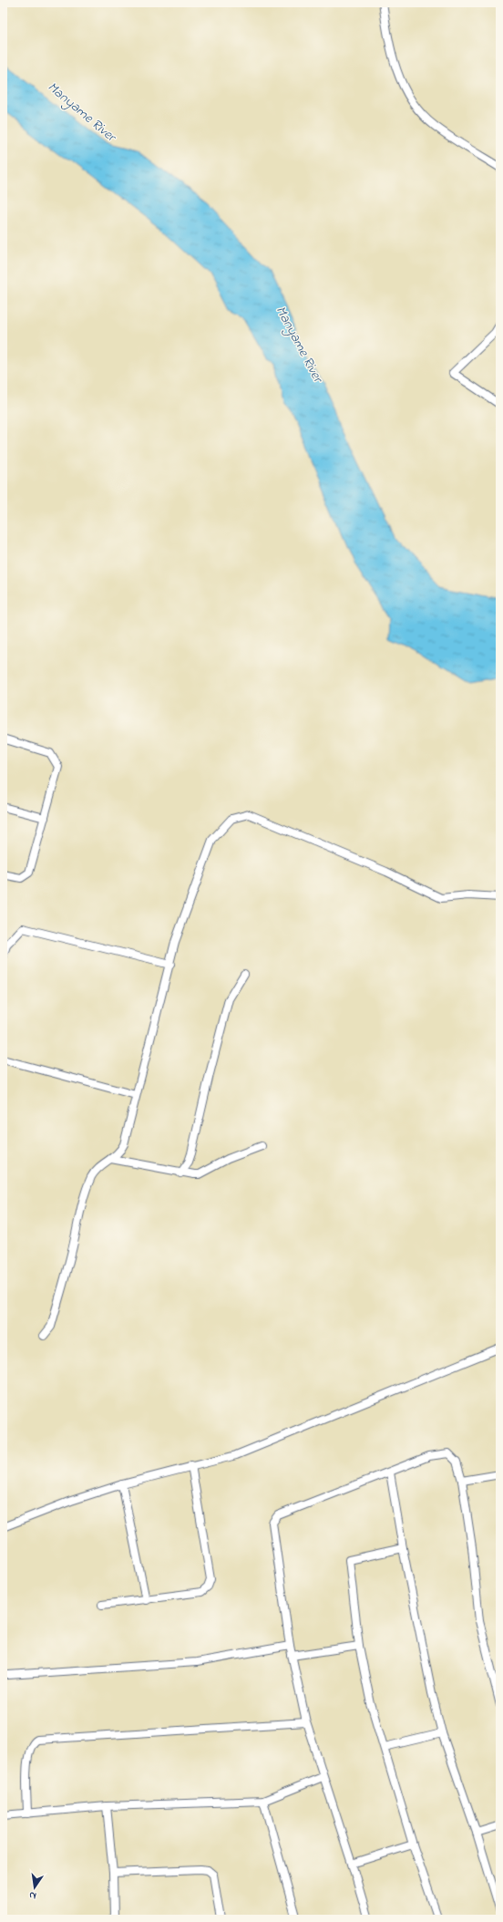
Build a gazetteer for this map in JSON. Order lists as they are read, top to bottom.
{
  "water": ["Manyame River"],
  "north": "bottom"
}
